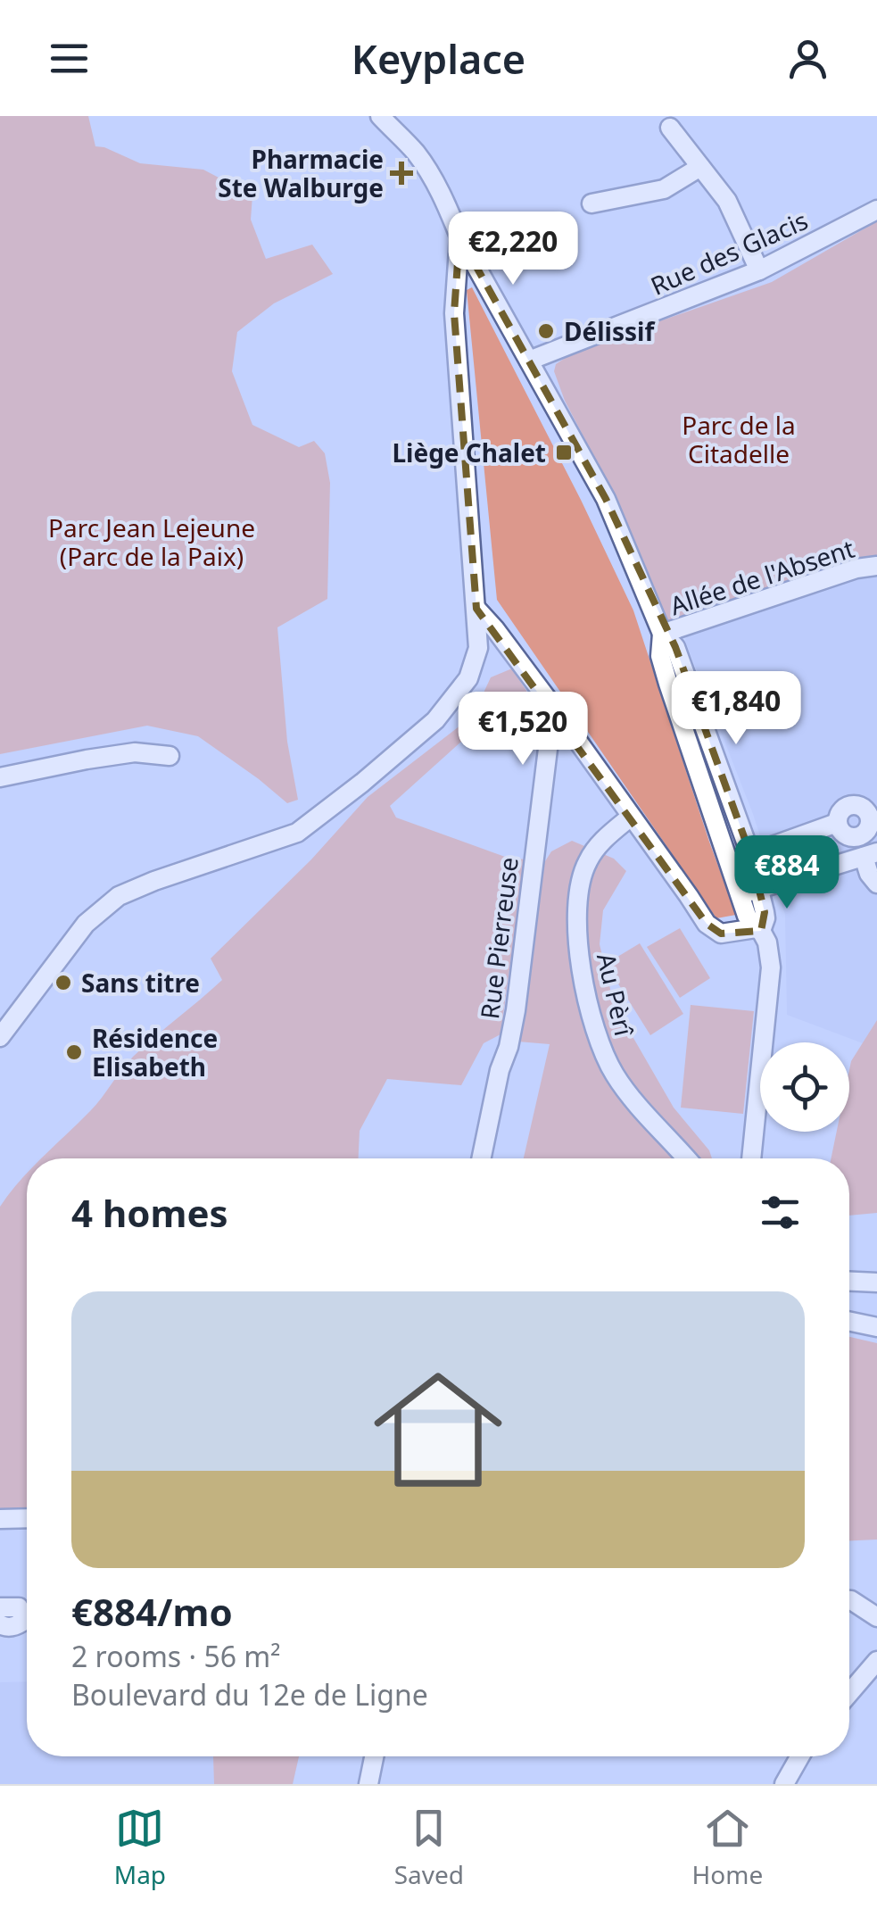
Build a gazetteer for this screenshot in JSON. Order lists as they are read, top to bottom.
{
  "streets": {
    "street": [
      "Rue des Glacis",
      "Allée de l'Absent",
      "Rue Pierreuse",
      "Au Pèrî"
    ]
  },
  "parks": ["Parc de la Citadelle", "Parc Jean Lejeune (Parc de la Paix)"],
  "places": {
    "health": ["Pharmacie Ste Walburge"],
    "other": ["Délissif", "Sans titre", "Résidence Elisabeth"],
    "transit": ["Liège Chalet"]
  },
  "page": {
    "header": "Keyplace",
    "price": [
      "€2,220",
      "€1,840",
      "€1,520",
      "€884"
    ],
    "heading": "4 homes",
    "list": [
      {
        "name": "€884/mo",
        "note": "2 rooms · 56 m² · Boulevard du 12e de Ligne"
      }
    ],
    "tabs": ["Map", "Saved", "Home"]
  }
}
